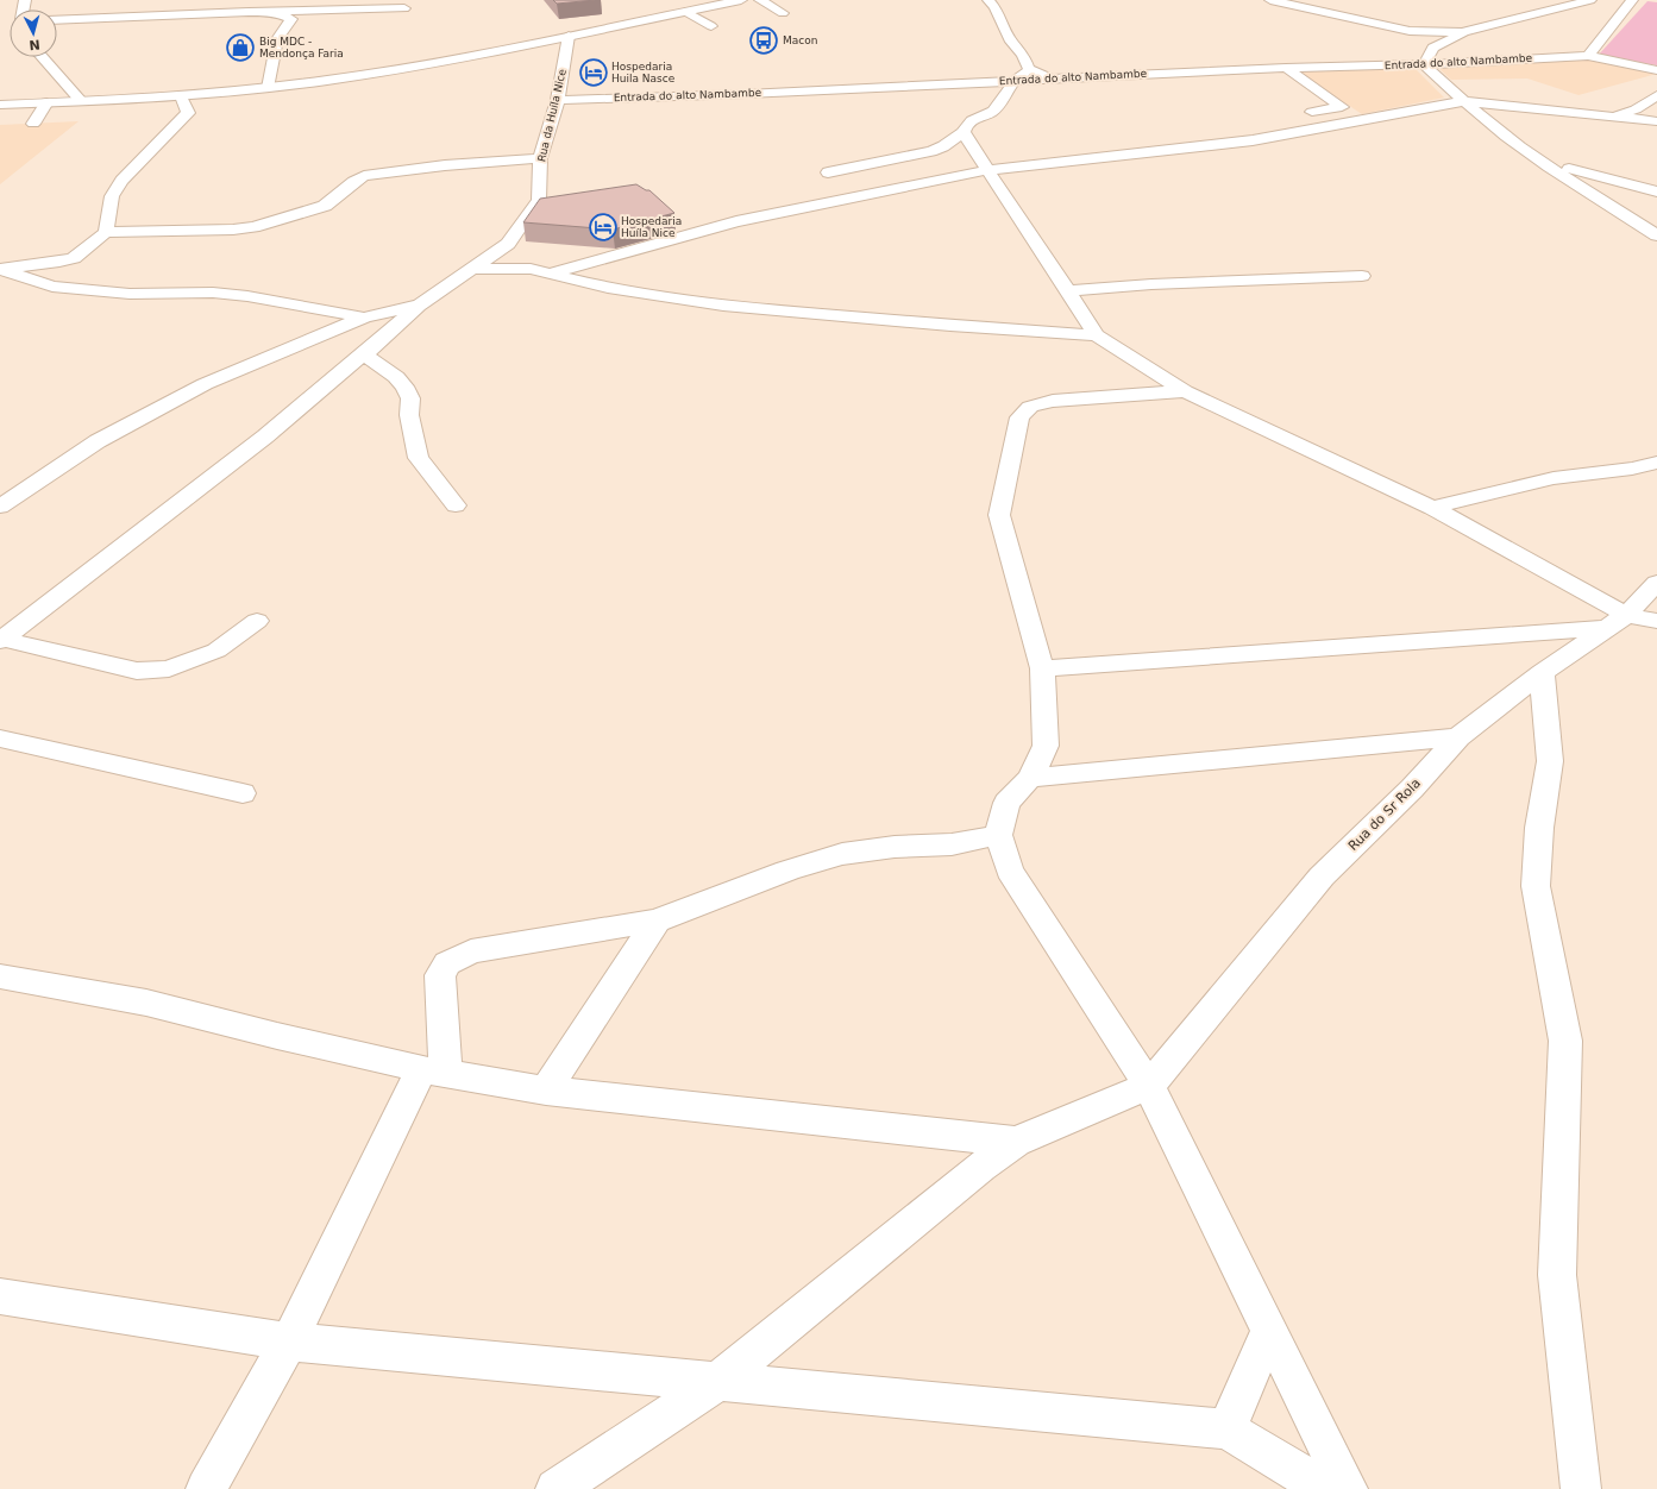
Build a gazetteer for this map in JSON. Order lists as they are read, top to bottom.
{
  "streets": {
    "street": ["Entrada do alto Nambambe", "Rua da Huíla Nice", "Rua do Sr Rola"]
  },
  "crossings": [
    ["Entrada do alto Nambambe", "Rua da Huíla Nice"]
  ],
  "places": {
    "bus stop": ["Macon"],
    "shop": ["Big MDC - Mendonça Faria"],
    "hotel": ["Hospedaria Huila Nasce", "Hospedaria Huíla Nice"]
  },
  "north": "bottom"
}
